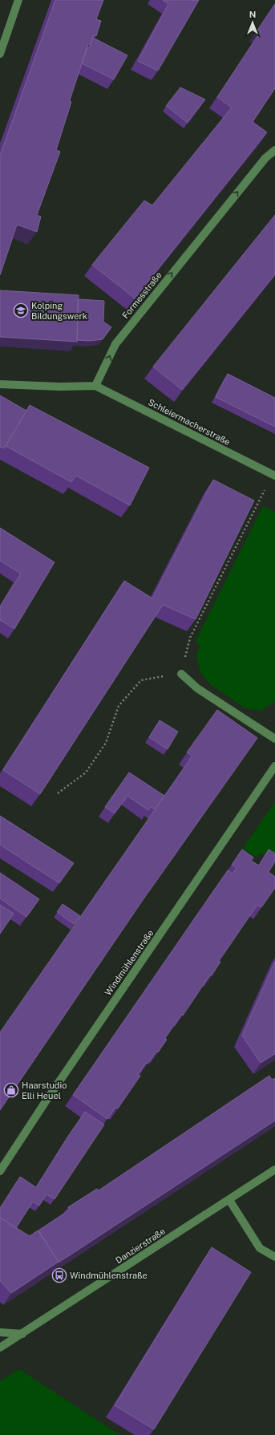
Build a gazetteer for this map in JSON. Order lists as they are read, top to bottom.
{
  "streets": {
    "street": [
      "Formesstraße",
      "Schleiermacherstraße",
      "Windmühlenstraße",
      "Danzierstraße"
    ]
  },
  "crossings": [
    ["Formesstraße", "Schleiermacherstraße"]
  ],
  "one_way": ["Formesstraße"],
  "places": {
    "school or university": ["Kolping Bildungswerk"],
    "shop": ["Haarstudio Elli Heuel"],
    "bus stop": ["Windmühlenstraße"]
  },
  "north": "top"
}
